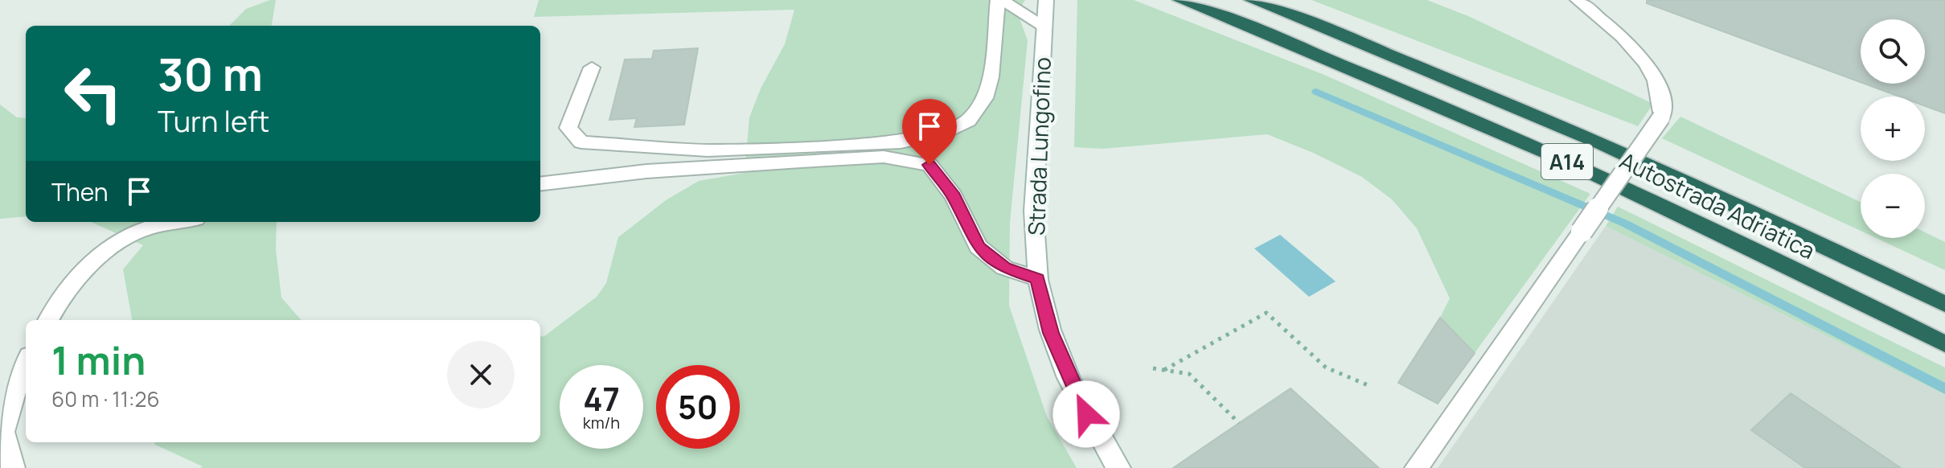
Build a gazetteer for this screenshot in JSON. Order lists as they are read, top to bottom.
{
  "streets": {
    "highway": ["A14", "Autostrada Adriatica"],
    "main road": ["Strada Lungofino"]
  },
  "page": {
    "map_buttons": ["+", "−"],
    "turn": ["30 m", "Turn left"],
    "then": "Then",
    "heading": ["1 min", "60 m · 11:26"],
    "speed": "47 km/h",
    "limit": "50"
  }
}
